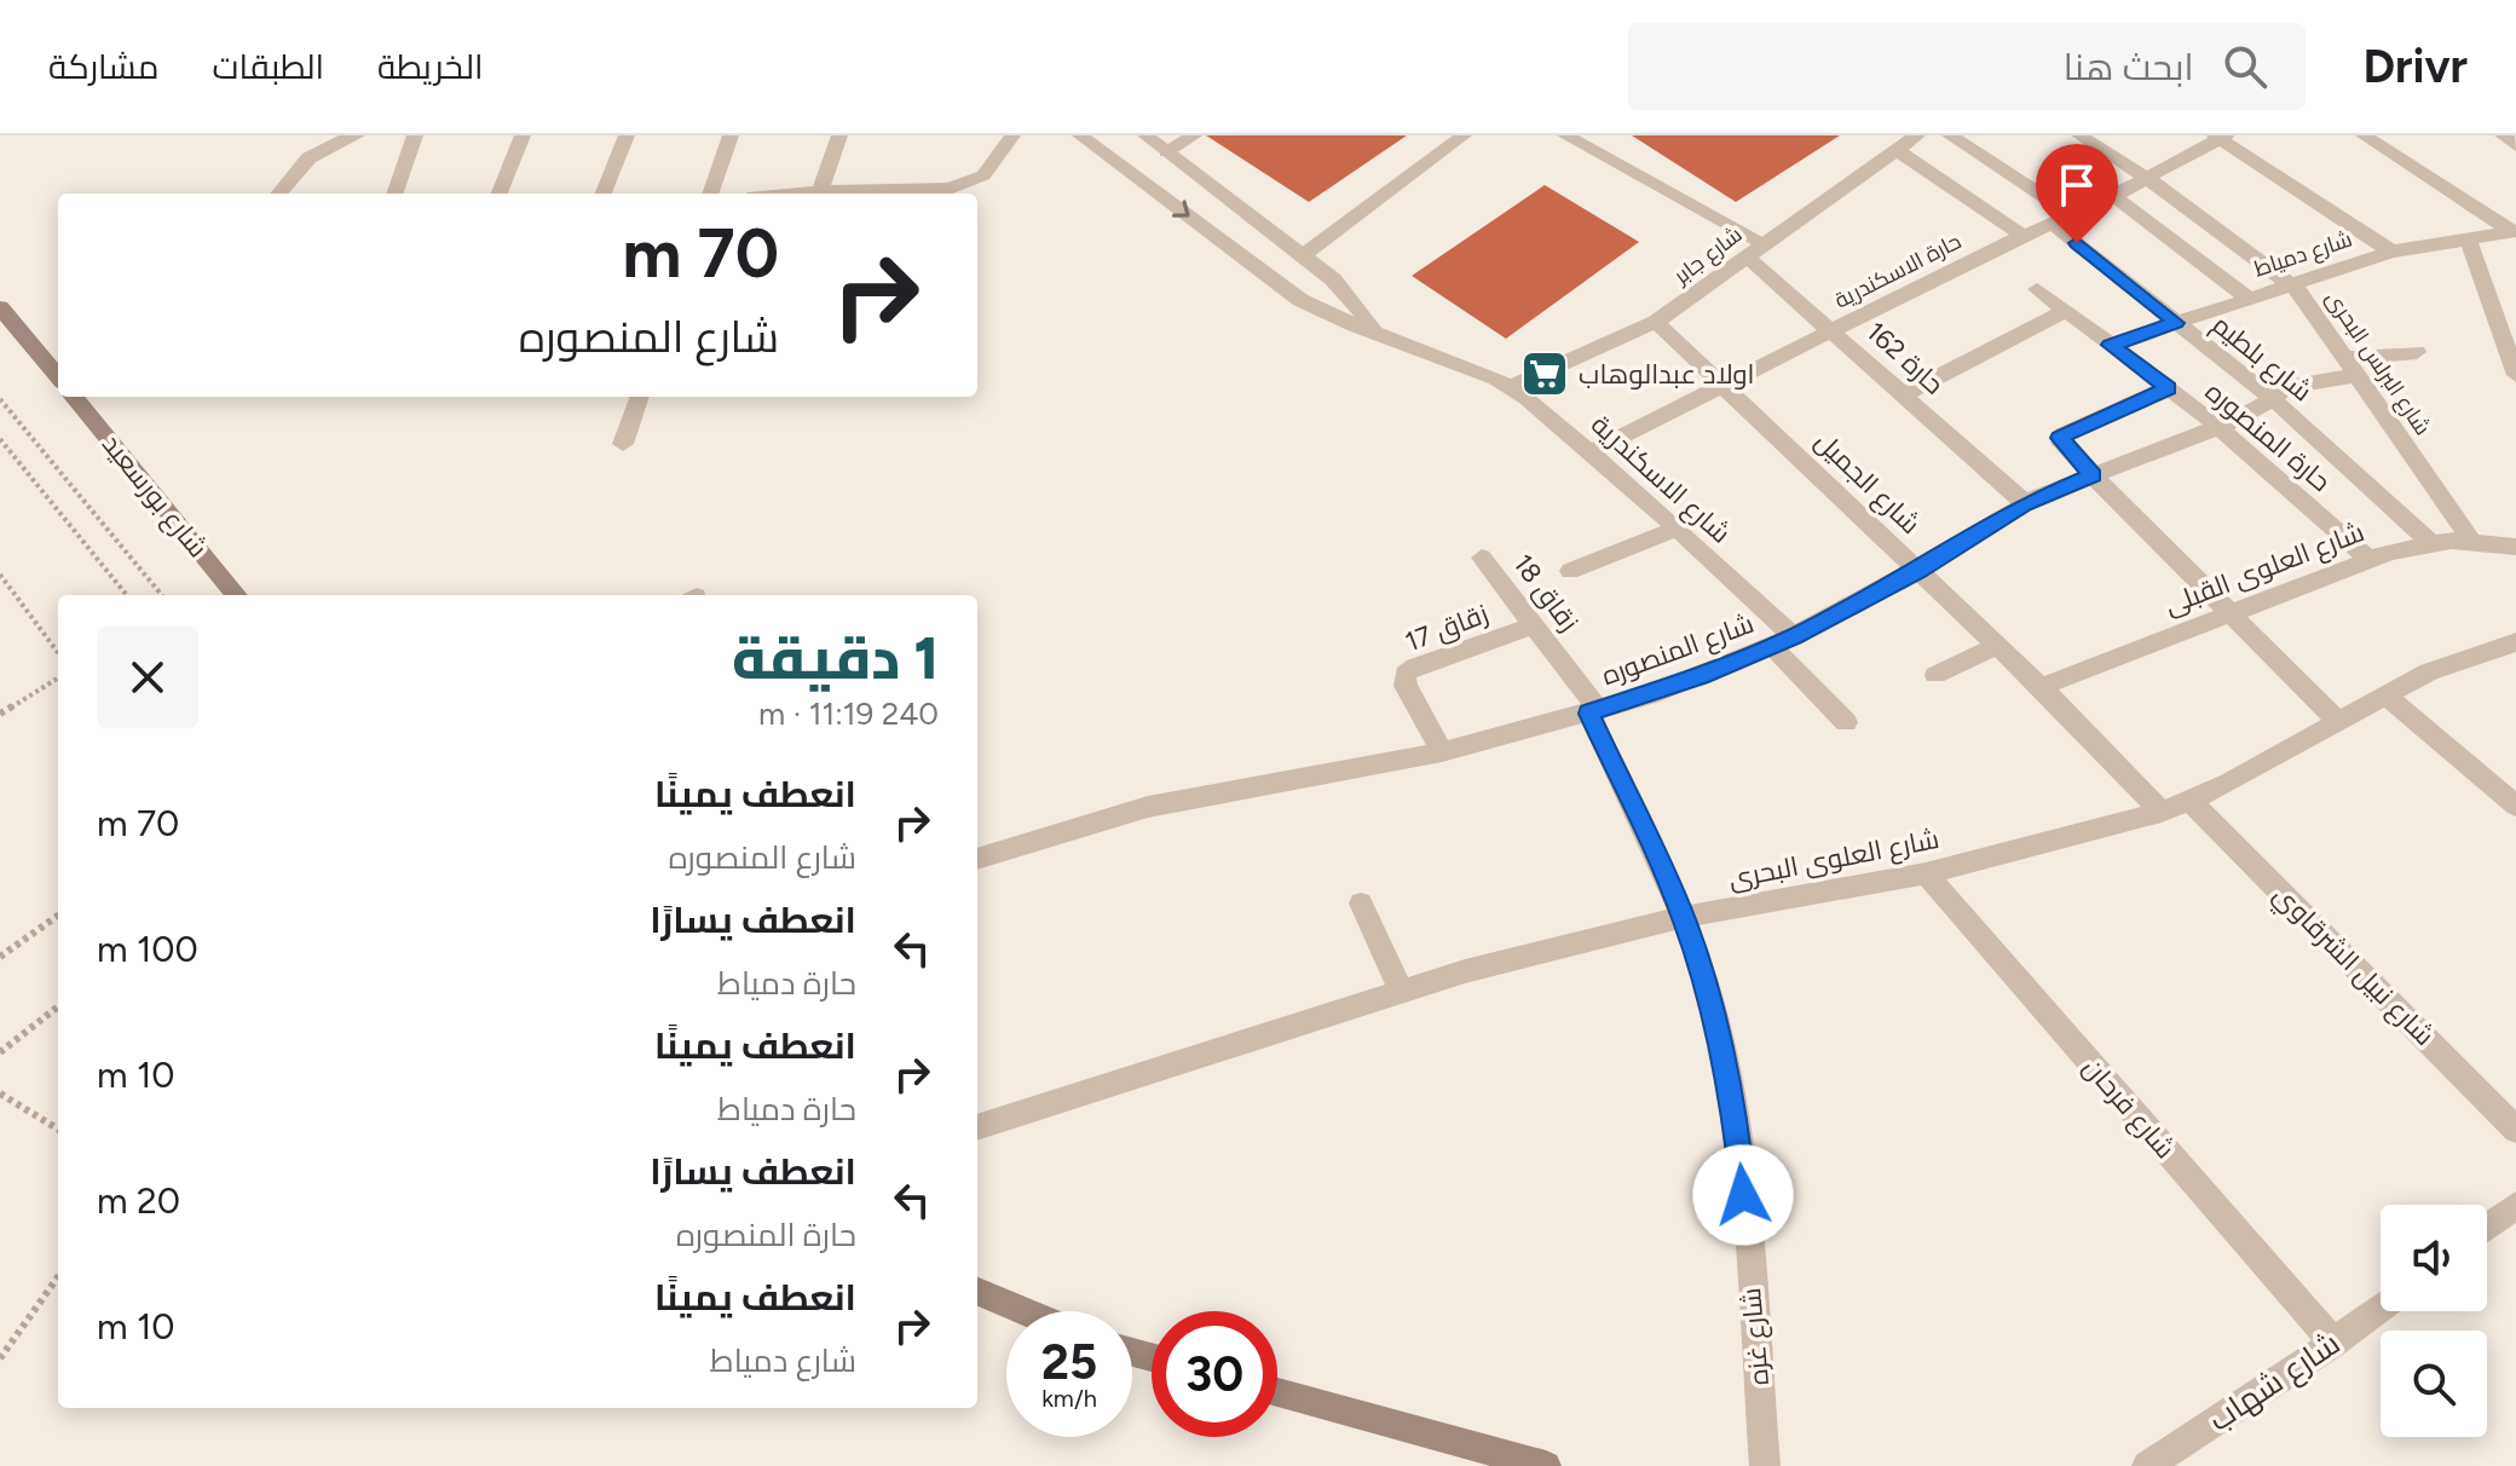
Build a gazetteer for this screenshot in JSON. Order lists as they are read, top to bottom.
{
  "streets": {
    "main road": ["شارع بورسعيد"],
    "street": [
      "شارع دمياط",
      "شارع جابر",
      "حارة الاسكندرية",
      "حارة 162",
      "شارع بلطيم",
      "شارع البرلس البحرى",
      "حارة المنصوره",
      "شارع الاسكندرية",
      "شارع الجميل",
      "شارع العلوى القبلى",
      "زقاق 18",
      "زقاق 17",
      "شارع المنصوره",
      "شارع العلوى البحرى",
      "شارع نبيل الشرقاوي",
      "شارع فرحان",
      "شارع غزه",
      "شارع شهاب"
    ]
  },
  "crossings": [
    ["شارع دمياط", "شارع بلطيم"],
    ["شارع دمياط", "شارع البرلس البحرى"],
    ["شارع دمياط", "حارة المنصوره"],
    ["شارع جابر", "حارة 162"],
    ["شارع جابر", "شارع الاسكندرية"],
    ["شارع جابر", "شارع الجميل"],
    ["حارة الاسكندرية", "حارة 162"],
    ["حارة الاسكندرية", "شارع بلطيم"],
    ["حارة الاسكندرية", "شارع البرلس البحرى"],
    ["حارة الاسكندرية", "شارع الاسكندرية"],
    ["حارة الاسكندرية", "شارع الجميل"],
    ["حارة 162", "شارع المنصوره"],
    ["شارع بلطيم", "شارع العلوى القبلى"],
    ["شارع بلطيم", "شارع المنصوره"],
    ["شارع البرلس البحرى", "شارع العلوى القبلى"],
    ["شارع البرلس البحرى", "شارع المنصوره"],
    ["حارة المنصوره", "شارع العلوى القبلى"],
    ["حارة المنصوره", "شارع المنصوره"],
    ["شارع الاسكندرية", "شارع المنصوره"],
    ["شارع الجميل", "شارع العلوى القبلى"],
    ["شارع الجميل", "شارع المنصوره"],
    ["شارع الجميل", "شارع العلوى البحرى"],
    ["زقاق 18", "زقاق 17"],
    ["زقاق 18", "شارع المنصوره"],
    ["زقاق 18", "شارع غزه"],
    ["زقاق 17", "شارع المنصوره"],
    ["شارع المنصوره", "شارع غزه"],
    ["شارع العلوى البحرى", "شارع نبيل الشرقاوي"],
    ["شارع العلوى البحرى", "شارع فرحان"],
    ["شارع العلوى البحرى", "شارع غزه"],
    ["شارع فرحان", "شارع شهاب"]
  ],
  "places": {
    "supermarket": ["اولاد عبدالوهاب"]
  },
  "page": {
    "header": "Drivr",
    "search": "ابحث هنا",
    "nav": ["الخريطة", "الطبقات", "مشاركة"],
    "turn": ["70 m", "شارع المنصوره"],
    "heading": ["1 دقيقة", "240 m · 11:19"],
    "list": [
      {
        "name": "انعطف يمينًا",
        "note": "شارع المنصوره",
        "value": "70 m"
      },
      {
        "name": "انعطف يسارًا",
        "note": "حارة دمياط",
        "value": "100 m"
      },
      {
        "name": "انعطف يمينًا",
        "note": "حارة دمياط",
        "value": "10 m"
      },
      {
        "name": "انعطف يسارًا",
        "note": "حارة المنصوره",
        "value": "20 m"
      },
      {
        "name": "انعطف يمينًا",
        "note": "شارع دمياط",
        "value": "10 m"
      }
    ],
    "speed": "25 km/h",
    "limit": "30"
  }
}
